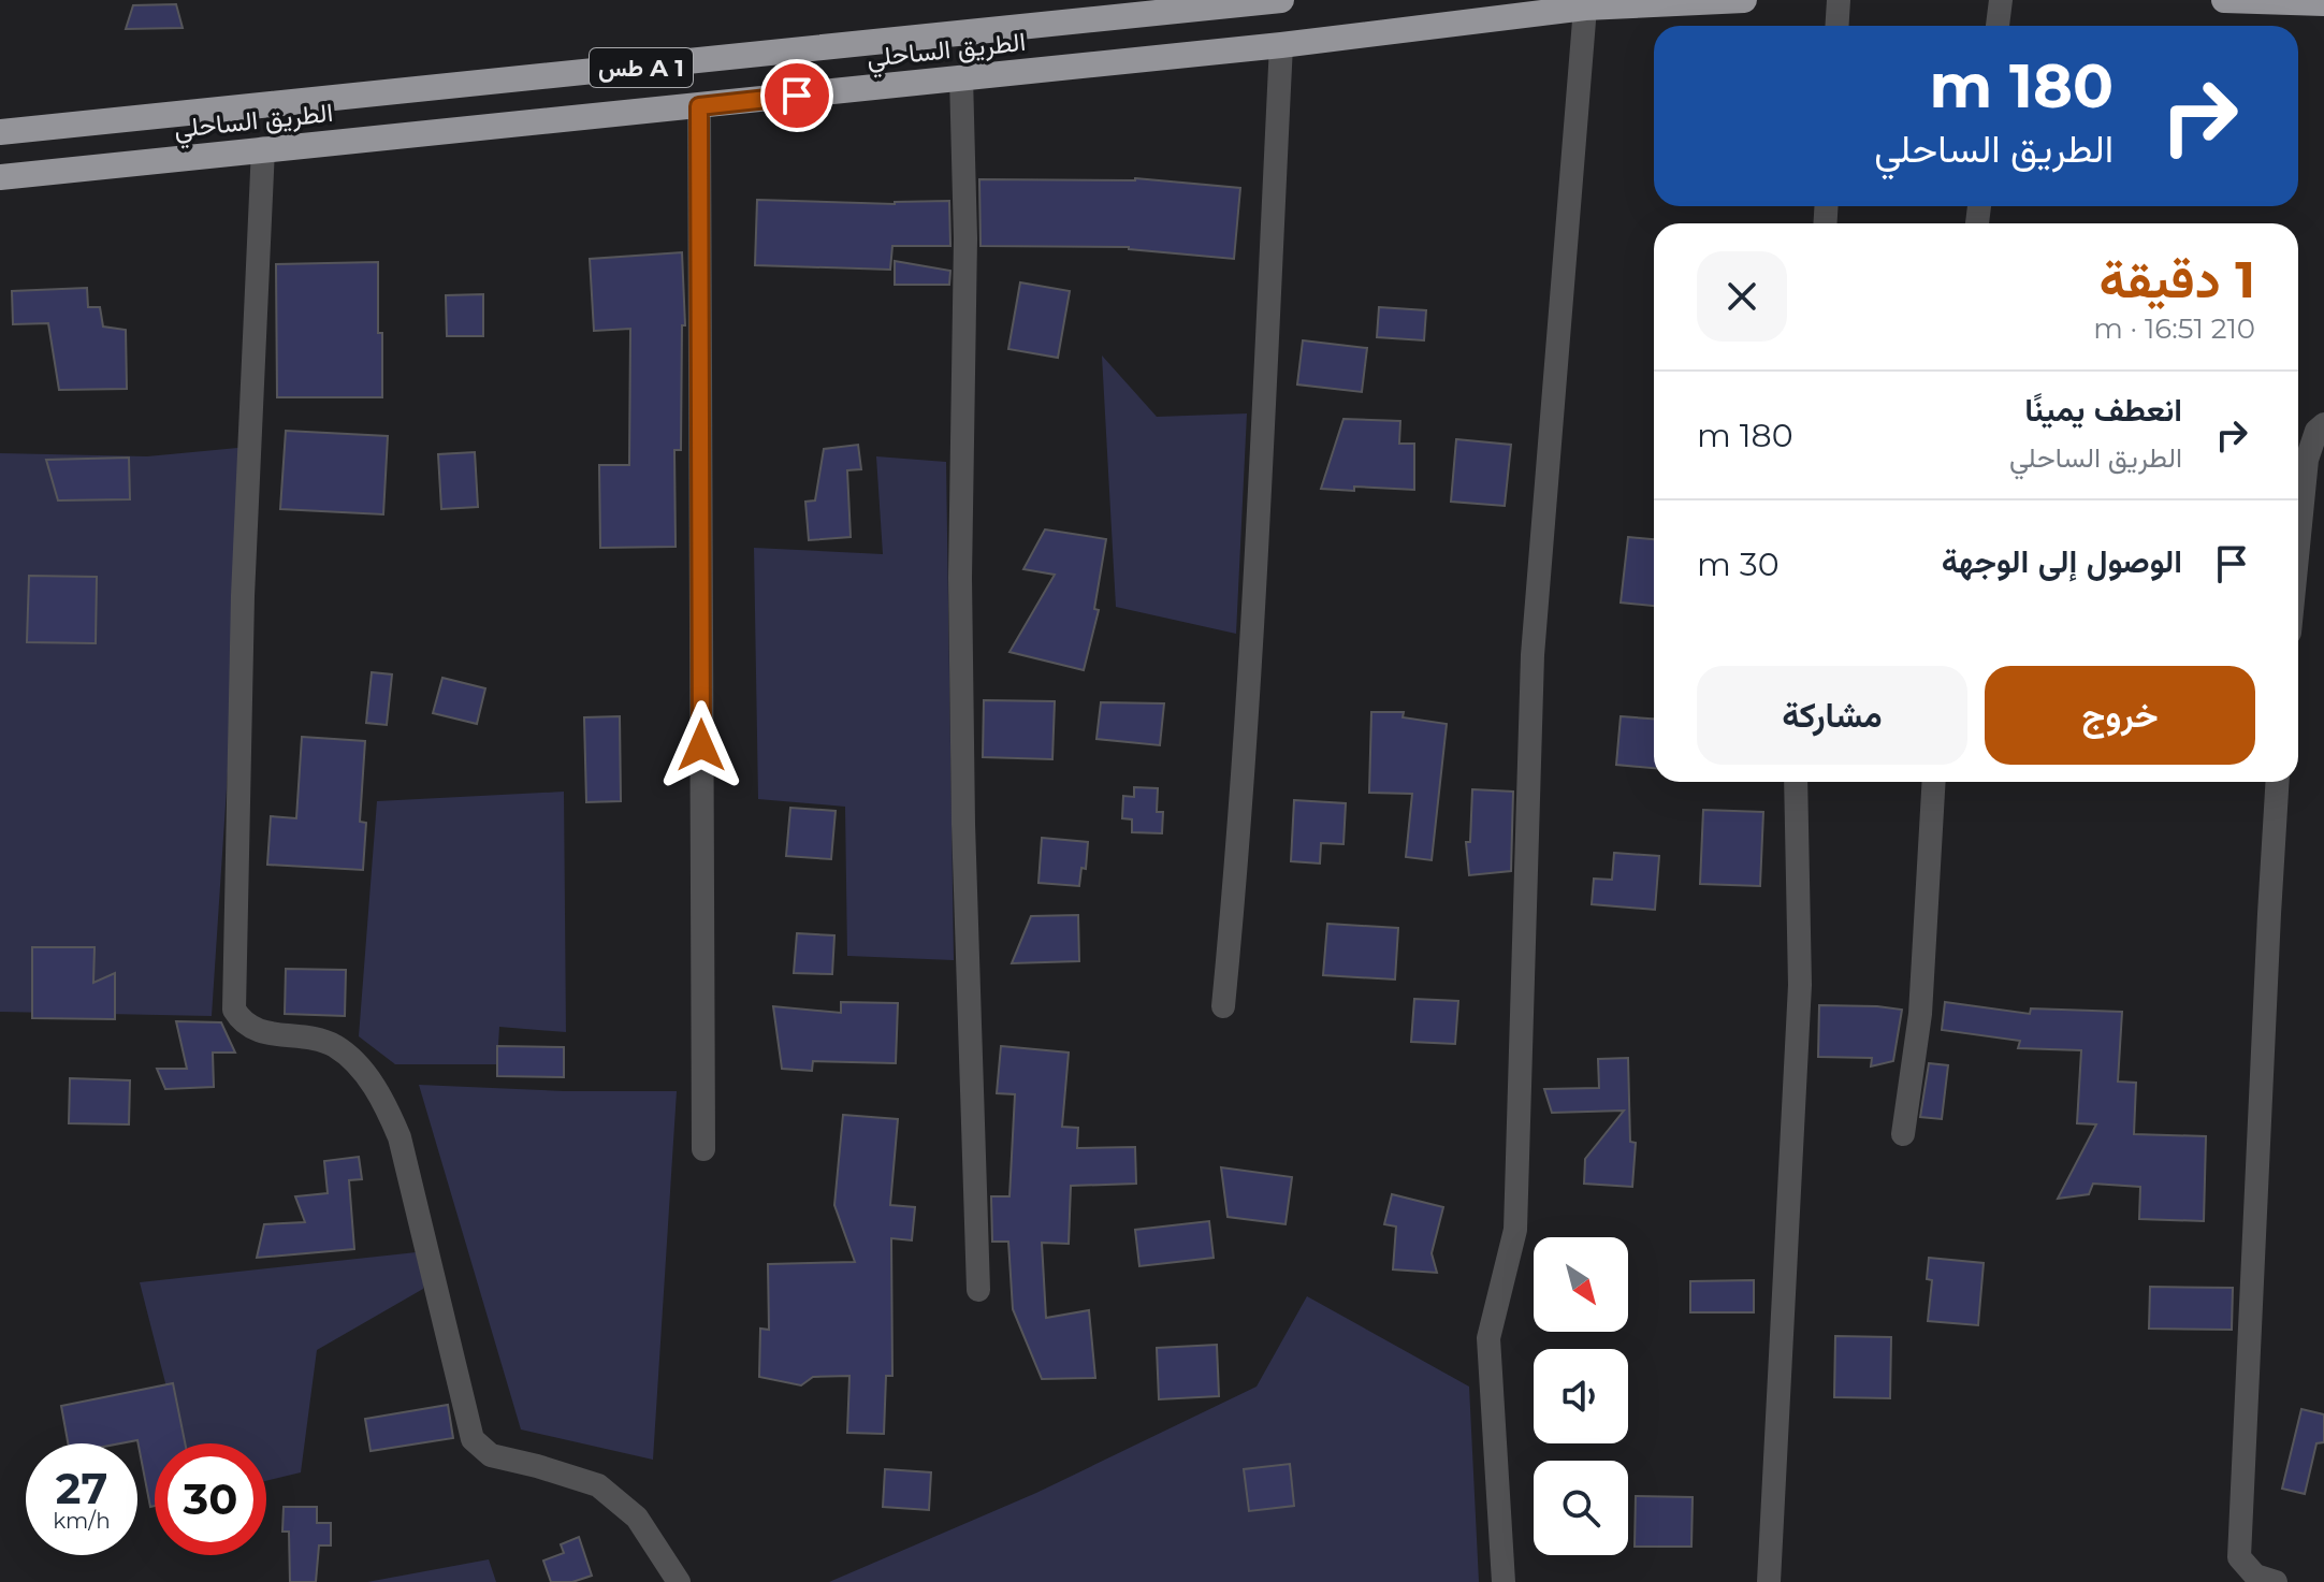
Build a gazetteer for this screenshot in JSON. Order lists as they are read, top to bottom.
{
  "streets": {
    "highway": ["الطريق الساحلي", "طس A 1"]
  },
  "north": "bottom right",
  "page": {
    "turn": ["180 m", "الطريق الساحلي"],
    "heading": ["1 دقيقة", "210 m · 16:51"],
    "list": [
      {
        "name": "انعطف يمينًا",
        "note": "الطريق الساحلي",
        "value": "180 m"
      },
      {
        "name": "الوصول إلى الوجهة",
        "value": "30 m"
      }
    ],
    "buttons": ["خروج", "مشاركة"],
    "speed": "27 km/h",
    "limit": "30"
  }
}
